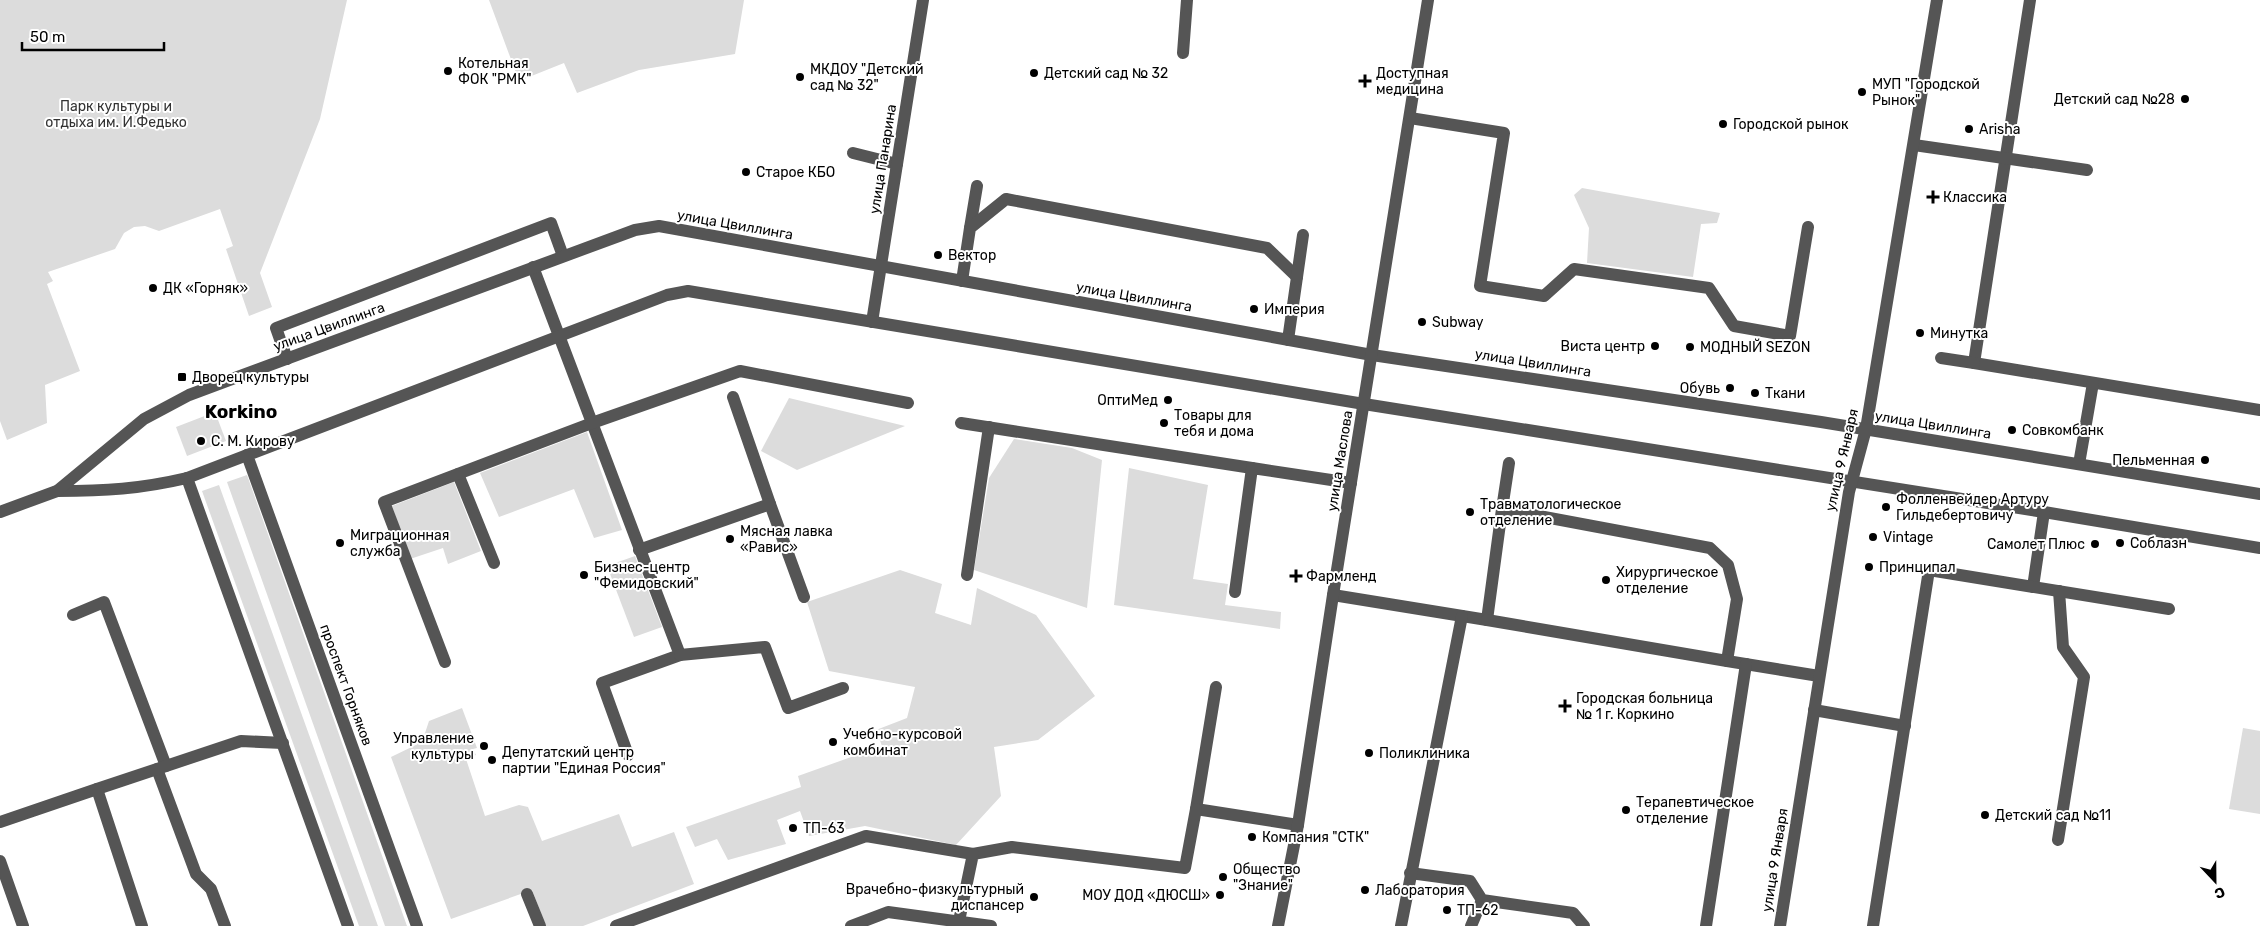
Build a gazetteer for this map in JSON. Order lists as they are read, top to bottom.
{
  "streets": {
    "street": [
      "улица Панарина",
      "улица Цвиллинга",
      "улица 9 Января",
      "улица Маслова",
      "проспект Горняков"
    ]
  },
  "crossings": [
    ["улица Панарина", "улица Цвиллинга"],
    ["улица Цвиллинга", "улица 9 Января"],
    ["улица Цвиллинга", "улица Маслова"],
    ["улица Цвиллинга", "проспект Горняков"]
  ],
  "districts": ["Korkino"],
  "parks": ["Парк культуры и отдыха им. И.Федько"],
  "places": {
    "other": [
      "Котельная ФОК \"РМК\"",
      "Детский сад № 32",
      "МКДОУ \"Детский сад № 32\"",
      "МУП \"Городской Рынок\"",
      "Детский сад №28",
      "Городской рынок",
      "Arisha",
      "Старое КБО",
      "Вектор",
      "ДК «Горняк»",
      "Империя",
      "Subway",
      "Минутка",
      "Виста центр",
      "МОДНЫЙ SEZON",
      "Обувь",
      "Ткани",
      "ОптиМед",
      "Товары для тебя и дома",
      "Совкомбанк",
      "С. М. Кирову",
      "Пельменная",
      "Фолленвейдер Артуру Гильдебертовичу",
      "Травматологическое отделение",
      "Vintage",
      "Мясная лавка «Равис»",
      "Миграционная служба",
      "Соблазн",
      "Самолет Плюс",
      "Принципал",
      "Бизнес-центр \"Фемидовский\"",
      "Хирургическое отделение",
      "Учебно-курсовой комбинат",
      "Управление культуры",
      "Поликлиника",
      "Депутатский центр партии \"Единая Россия\"",
      "Терапевтическое отделение",
      "Детский сад №11",
      "ТП-63",
      "Компания \"СТК\"",
      "Общество \"Знание\"",
      "Лаборатория",
      "МОУ ДОД «ДЮСШ»",
      "Врачебно-физкультурный диспансер",
      "ТП-62"
    ],
    "health": [
      "Доступная медицина",
      "Классика",
      "Фармленд",
      "Городская больница № 1 г. Коркино"
    ],
    "transit": ["Дворец культуры"]
  },
  "scale_bar": "50 m",
  "north": "bottom"
}
